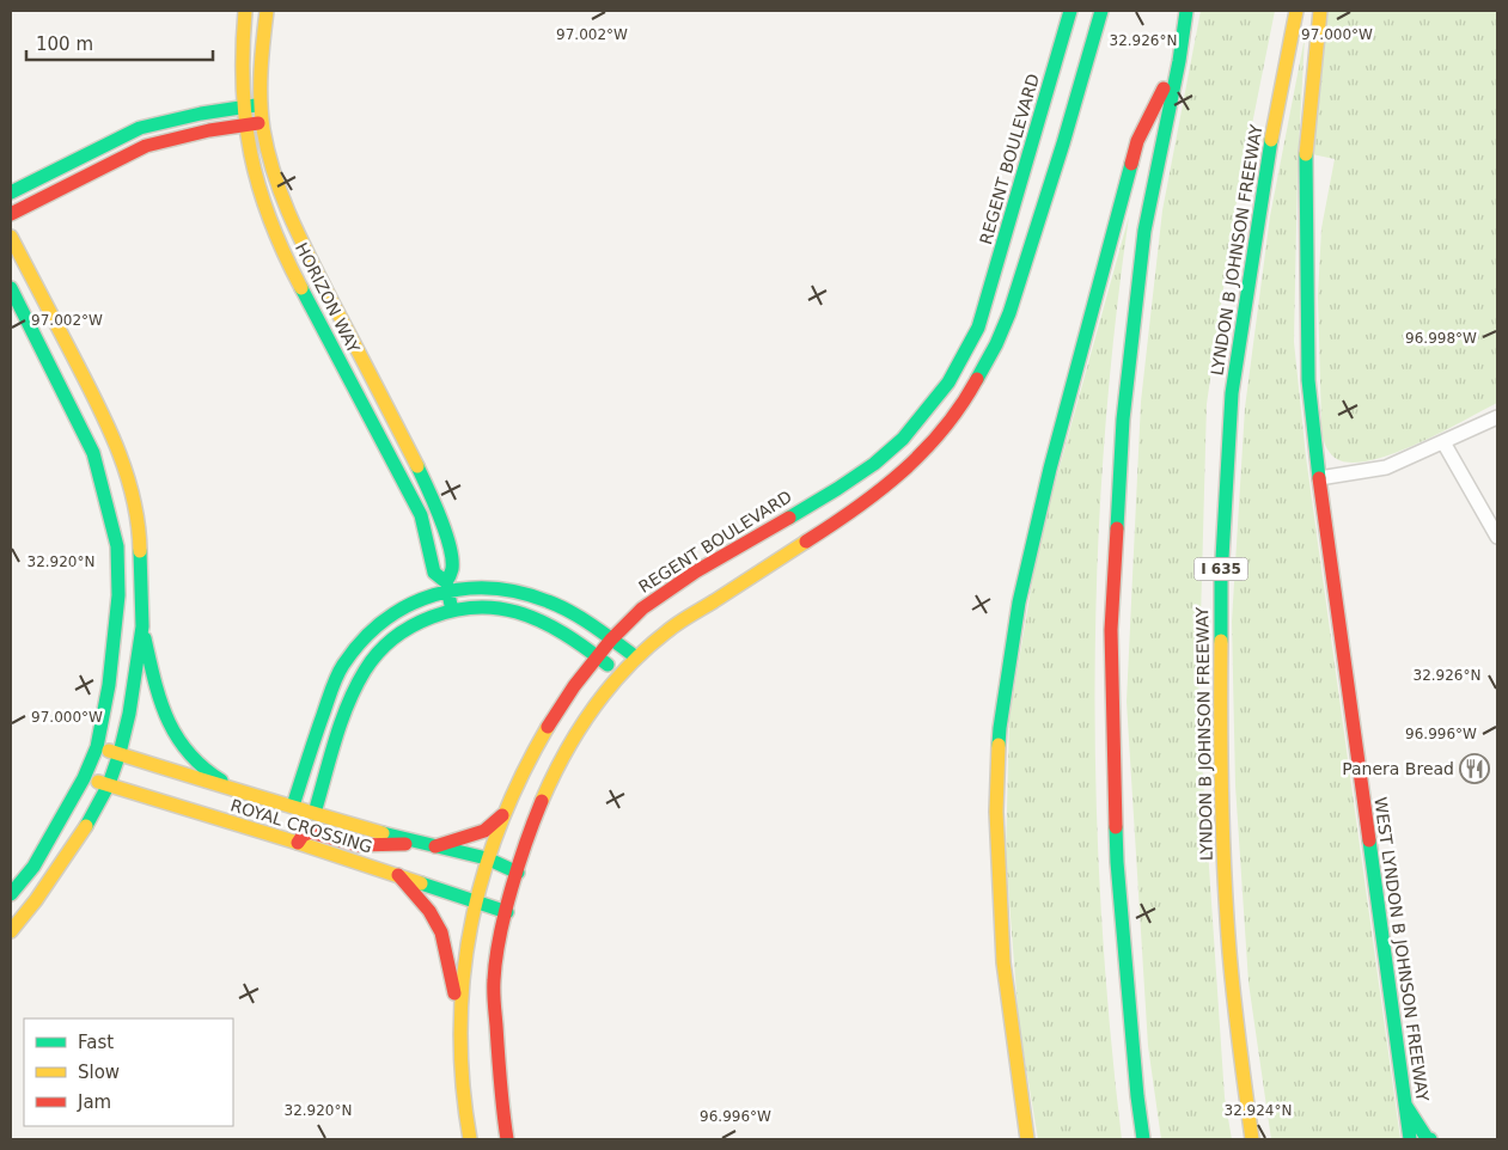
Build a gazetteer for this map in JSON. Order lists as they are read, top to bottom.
{
  "streets": {
    "main road": [
      "REGENT BOULEVARD",
      "LYNDON B JOHNSON FREEWAY",
      "HORIZON WAY",
      "I 635",
      "ROYAL CROSSING",
      "WEST LYNDON B JOHNSON FREEWAY"
    ]
  },
  "crossings": [
    ["REGENT BOULEVARD", "ROYAL CROSSING"]
  ],
  "places": {
    "restaurant": ["Panera Bread"]
  },
  "legend": ["Fast", "Slow", "Jam"],
  "scale_bar": "100 m",
  "coordinates": [
    "97.002°W",
    "97.000°W",
    "32.926°N",
    "96.998°W",
    "32.920°N",
    "96.996°W",
    "32.924°N"
  ]
}
